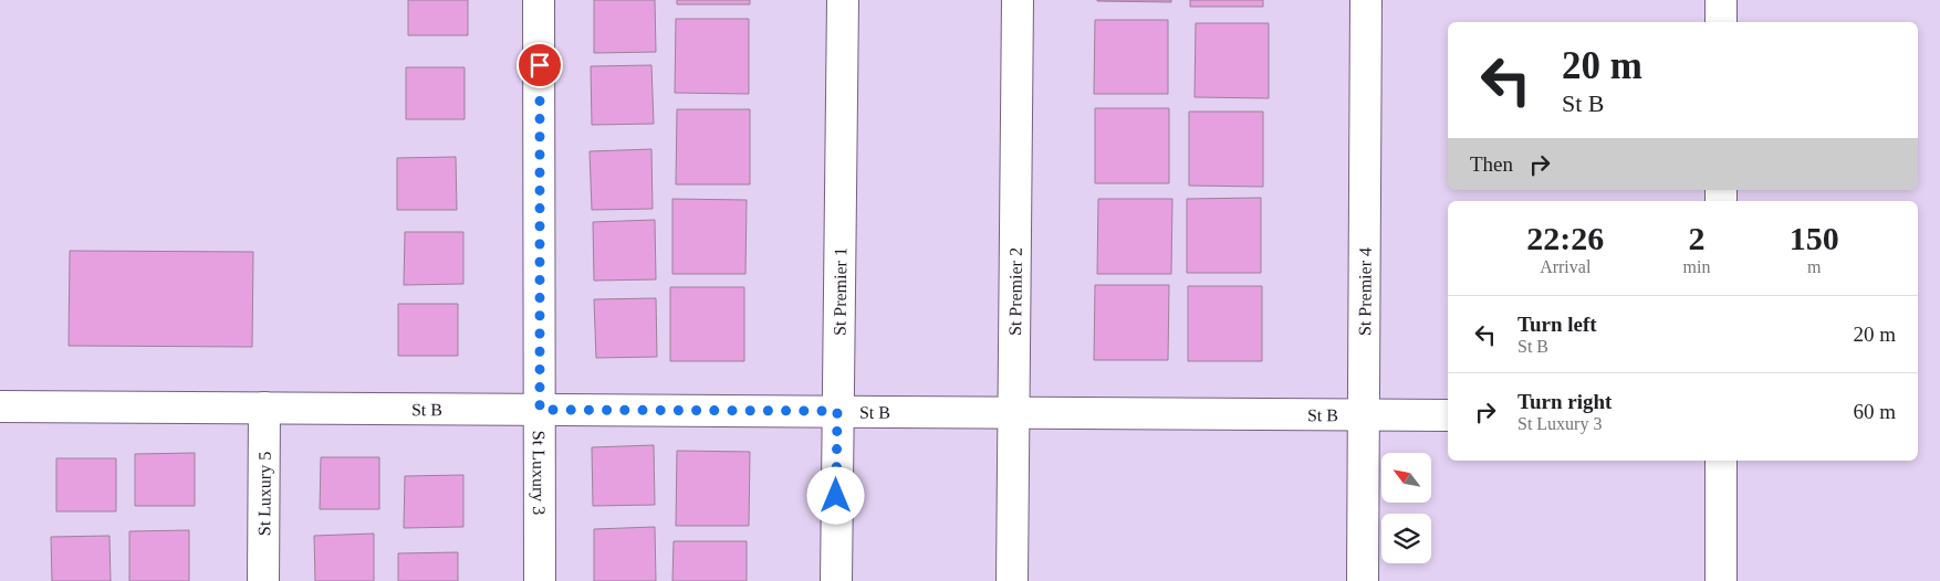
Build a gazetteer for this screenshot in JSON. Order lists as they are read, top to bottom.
{
  "streets": {
    "street": [
      "St Premier 1",
      "St Premier 2",
      "St Premier 4",
      "St B",
      "St Luxury 3",
      "St Luxury 5"
    ]
  },
  "crossings": [
    ["St Premier 1", "St B"],
    ["St Premier 2", "St B"],
    ["St Premier 4", "St B"],
    ["St B", "St Luxury 3"],
    ["St B", "St Luxury 5"]
  ],
  "north": "top left",
  "page": {
    "turn": ["20 m", "St B"],
    "then": "Then",
    "eta": [
      "22:26",
      "Arrival",
      "2",
      "min",
      "150",
      "m"
    ],
    "list": [
      {
        "name": "Turn left",
        "note": "St B",
        "value": "20 m"
      },
      {
        "name": "Turn right",
        "note": "St Luxury 3",
        "value": "60 m"
      }
    ]
  }
}
